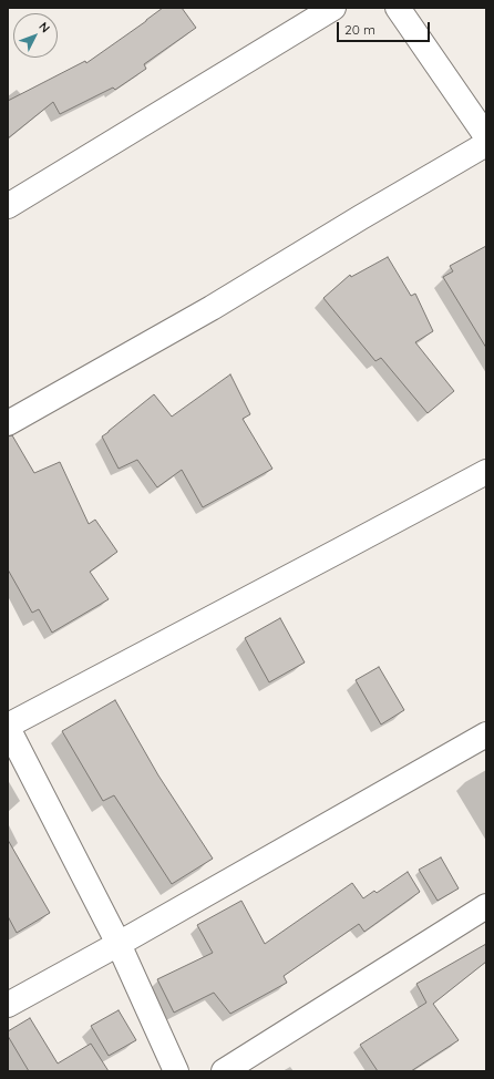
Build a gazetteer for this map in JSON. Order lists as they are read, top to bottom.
{
  "scale_bar": "20 m",
  "north": "top right"
}
